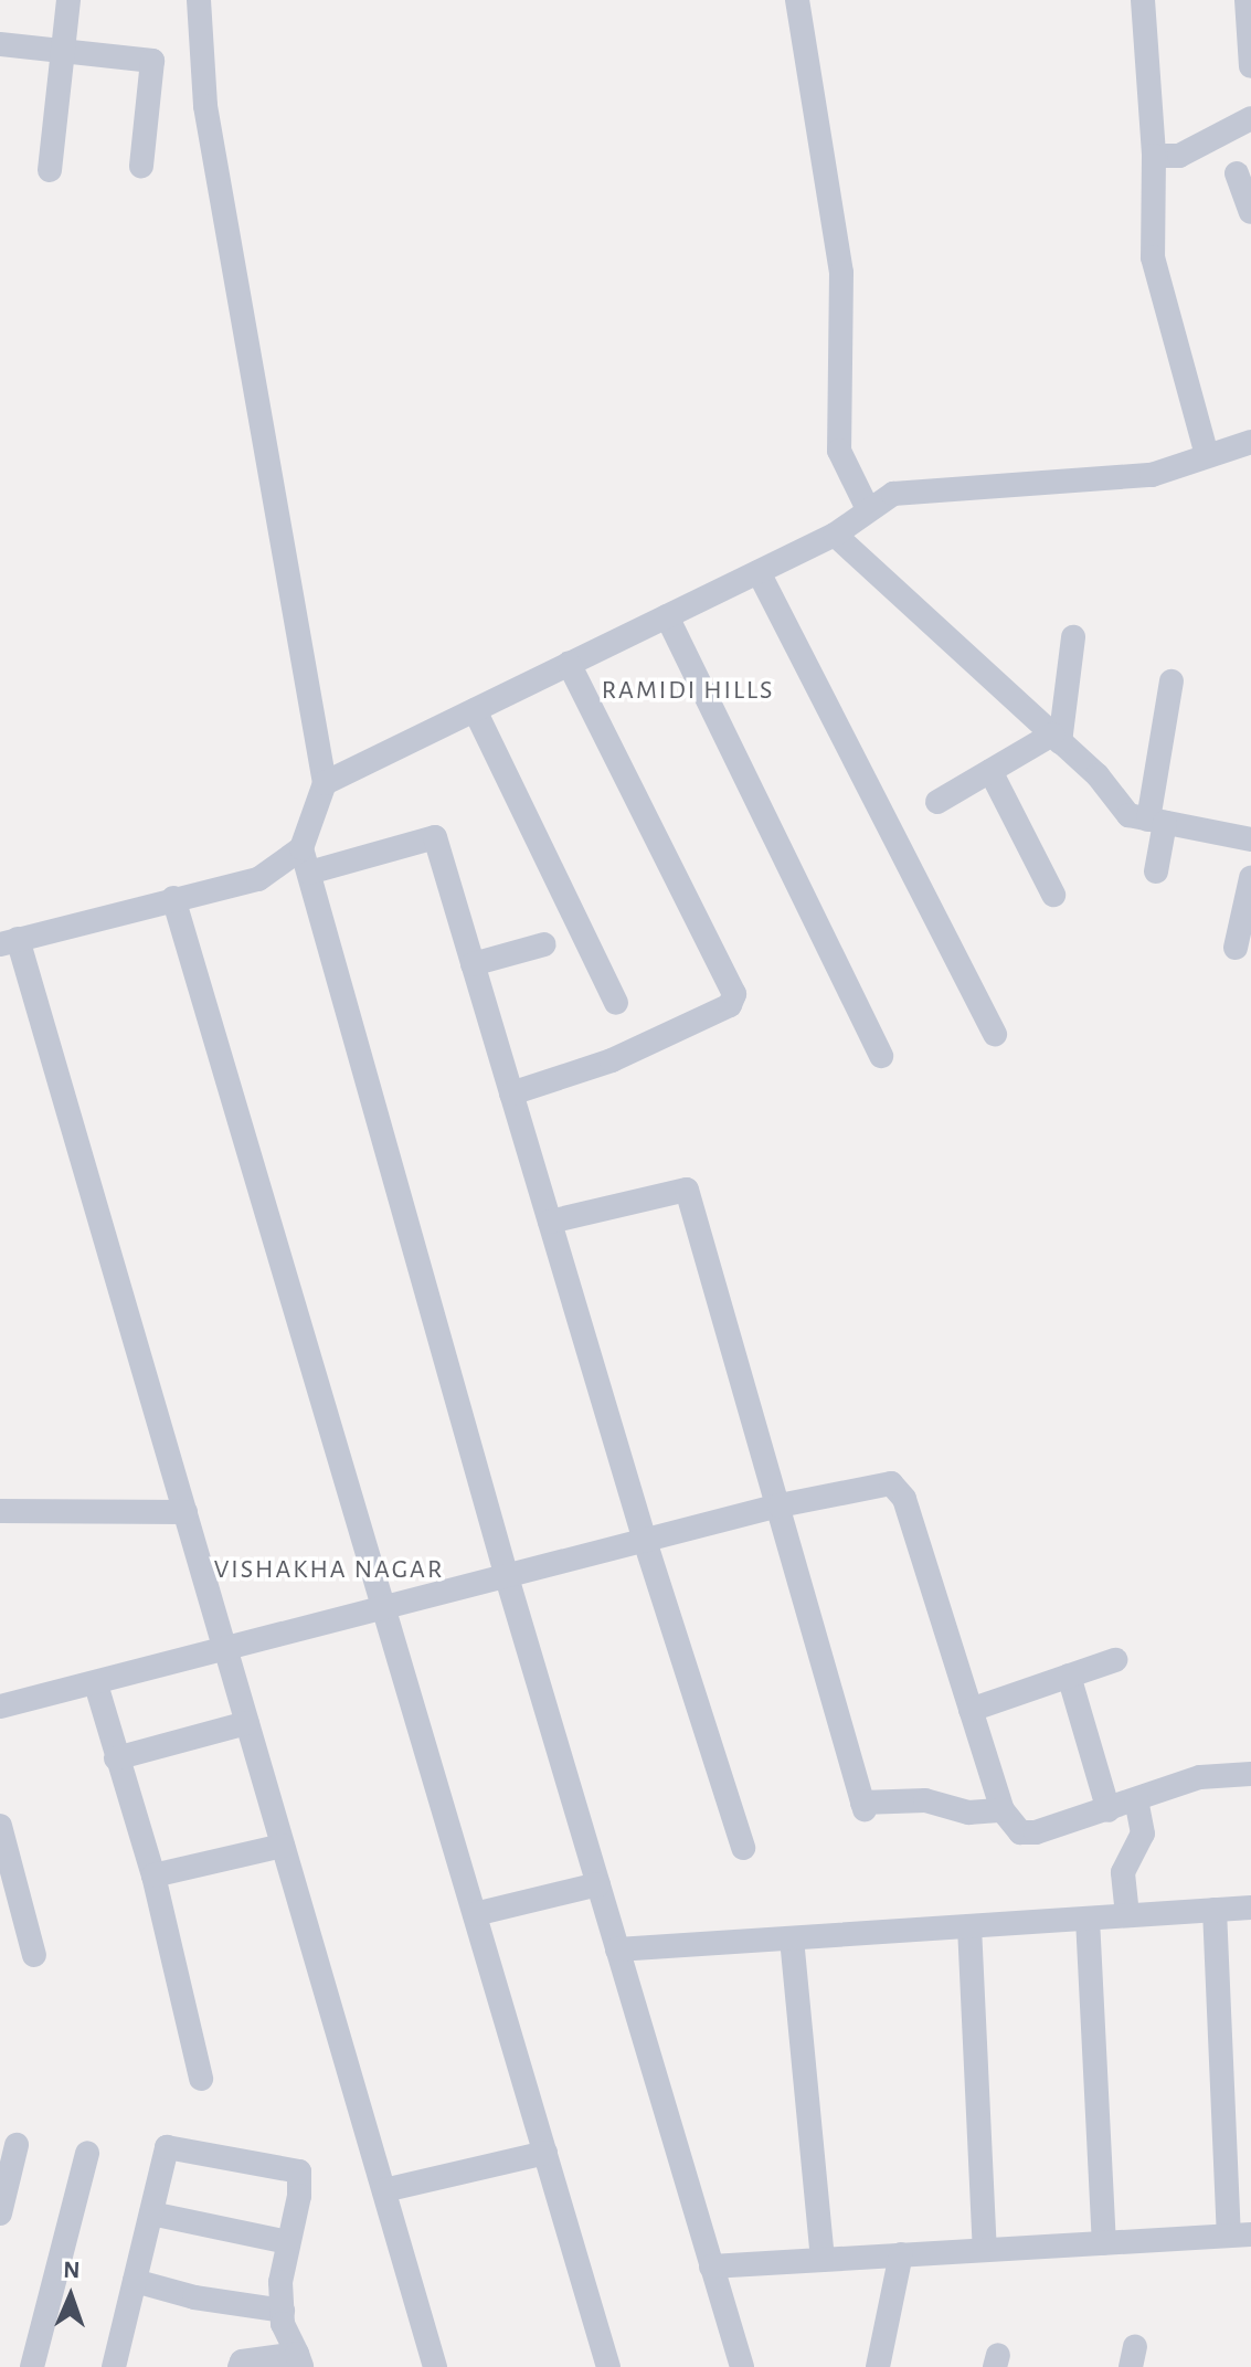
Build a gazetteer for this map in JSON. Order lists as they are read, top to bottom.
{
  "districts": ["RAMIDI HILLS", "VISHAKHA NAGAR"],
  "north": "top"
}
